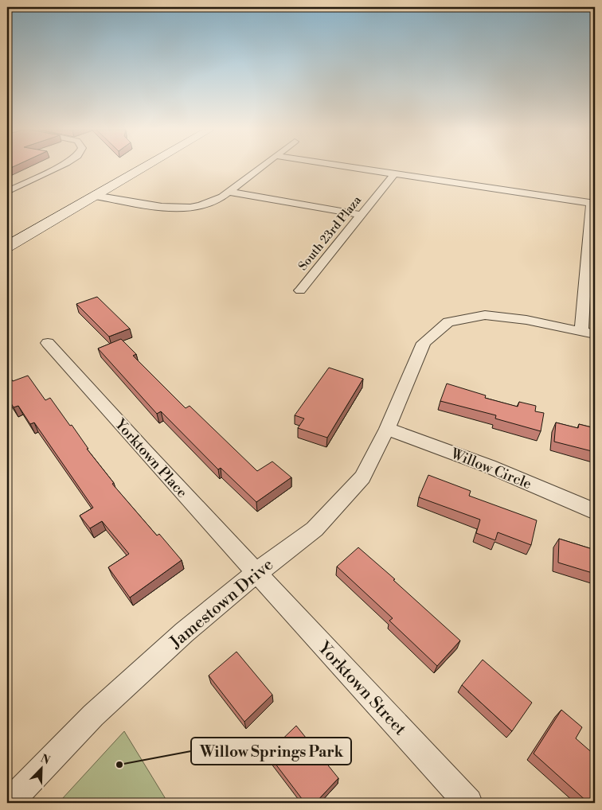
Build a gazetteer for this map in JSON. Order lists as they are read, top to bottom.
{
  "streets": {
    "street": [
      "South 23rd Plaza",
      "Yorktown Place",
      "Willow Circle",
      "Jamestown Drive",
      "Yorktown Street"
    ]
  },
  "crossings": [
    ["Yorktown Place", "Jamestown Drive"],
    ["Yorktown Place", "Yorktown Street"],
    ["Willow Circle", "Jamestown Drive"],
    ["Jamestown Drive", "Yorktown Street"]
  ],
  "places": ["Willow Springs Park"],
  "north": "top right"
}
